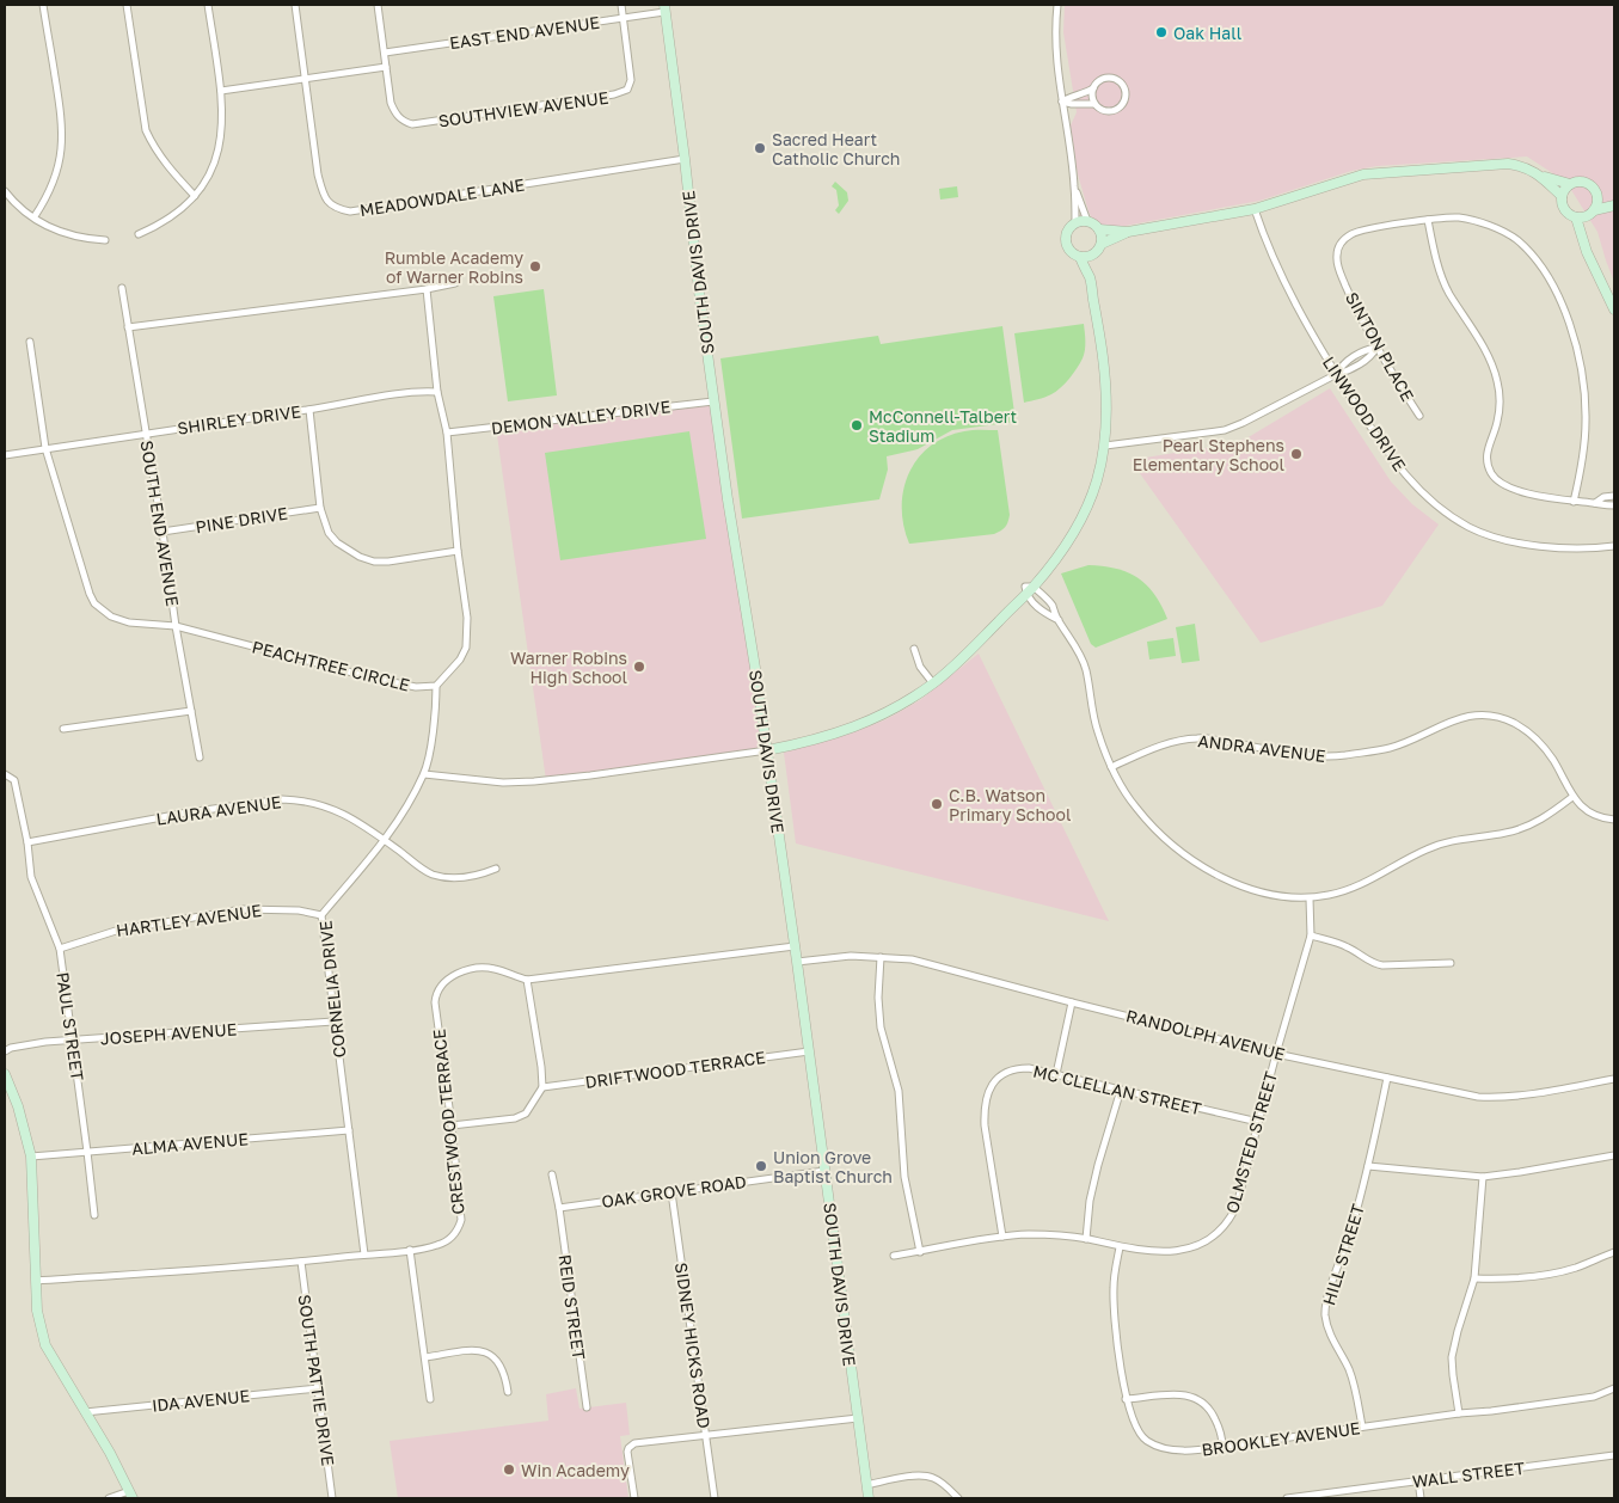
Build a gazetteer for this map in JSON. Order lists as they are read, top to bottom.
{
  "streets": {
    "street": [
      "EAST END AVENUE",
      "SOUTHVIEW AVENUE",
      "MEADOWDALE LANE",
      "SOUTH DAVIS DRIVE",
      "SINTON PLACE",
      "LINWOOD DRIVE",
      "DEMON VALLEY DRIVE",
      "SHIRLEY DRIVE",
      "PINE DRIVE",
      "SOUTH END AVENUE",
      "PEACHTREE CIRCLE",
      "ANDRA AVENUE",
      "LAURA AVENUE",
      "HARTLEY AVENUE",
      "CORNELIA DRIVE",
      "PAUL STREET",
      "JOSEPH AVENUE",
      "RANDOLPH AVENUE",
      "DRIFTWOOD TERRACE",
      "MC CLELLAN STREET",
      "CRESTWOOD TERRACE",
      "OLMSTED STREET",
      "ALMA AVENUE",
      "OAK GROVE ROAD",
      "HILL STREET",
      "REID STREET",
      "SIDNEY HICKS ROAD",
      "SOUTH PATTIE DRIVE",
      "IDA AVENUE",
      "BROOKLEY AVENUE",
      "WALL STREET"
    ]
  },
  "crossings": [
    ["EAST END AVENUE", "SOUTHVIEW AVENUE"],
    ["EAST END AVENUE", "SOUTH DAVIS DRIVE"],
    ["MEADOWDALE LANE", "SOUTH DAVIS DRIVE"],
    ["SOUTH DAVIS DRIVE", "DEMON VALLEY DRIVE"],
    ["SOUTH DAVIS DRIVE", "RANDOLPH AVENUE"],
    ["SOUTH DAVIS DRIVE", "DRIFTWOOD TERRACE"],
    ["SOUTH DAVIS DRIVE", "CRESTWOOD TERRACE"],
    ["SOUTH DAVIS DRIVE", "OAK GROVE ROAD"],
    ["SHIRLEY DRIVE", "SOUTH END AVENUE"],
    ["SHIRLEY DRIVE", "PEACHTREE CIRCLE"],
    ["PINE DRIVE", "SOUTH END AVENUE"],
    ["SOUTH END AVENUE", "PEACHTREE CIRCLE"],
    ["PEACHTREE CIRCLE", "CORNELIA DRIVE"],
    ["LAURA AVENUE", "CORNELIA DRIVE"],
    ["LAURA AVENUE", "PAUL STREET"],
    ["HARTLEY AVENUE", "CORNELIA DRIVE"],
    ["HARTLEY AVENUE", "PAUL STREET"],
    ["CORNELIA DRIVE", "JOSEPH AVENUE"],
    ["CORNELIA DRIVE", "CRESTWOOD TERRACE"],
    ["CORNELIA DRIVE", "ALMA AVENUE"],
    ["PAUL STREET", "JOSEPH AVENUE"],
    ["PAUL STREET", "ALMA AVENUE"],
    ["RANDOLPH AVENUE", "OLMSTED STREET"],
    ["RANDOLPH AVENUE", "HILL STREET"],
    ["MC CLELLAN STREET", "OLMSTED STREET"],
    ["CRESTWOOD TERRACE", "SOUTH PATTIE DRIVE"],
    ["OLMSTED STREET", "BROOKLEY AVENUE"],
    ["OAK GROVE ROAD", "REID STREET"],
    ["OAK GROVE ROAD", "SIDNEY HICKS ROAD"],
    ["HILL STREET", "BROOKLEY AVENUE"],
    ["SOUTH PATTIE DRIVE", "IDA AVENUE"]
  ],
  "places": [
    "Oak Hall",
    "Sacred Heart Catholic Church",
    "Rumble Academy of Warner Robins",
    "McConnell-Talbert Stadium",
    "Pearl Stephens Elementary School",
    "Warner Robins High School",
    "C.B. Watson Primary School",
    "Union Grove Baptist Church",
    "Win Academy"
  ]
}
